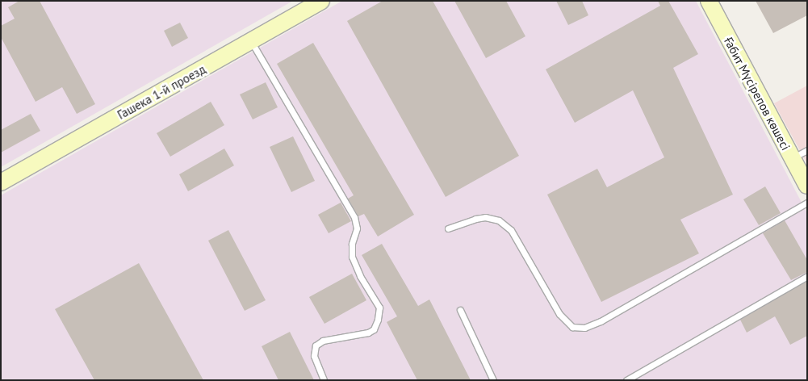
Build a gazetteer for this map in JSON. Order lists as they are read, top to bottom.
{
  "streets": {
    "main road": ["Гашека 1-й проезд", "Ғабит Мүсірепов көшесі"]
  }
}
